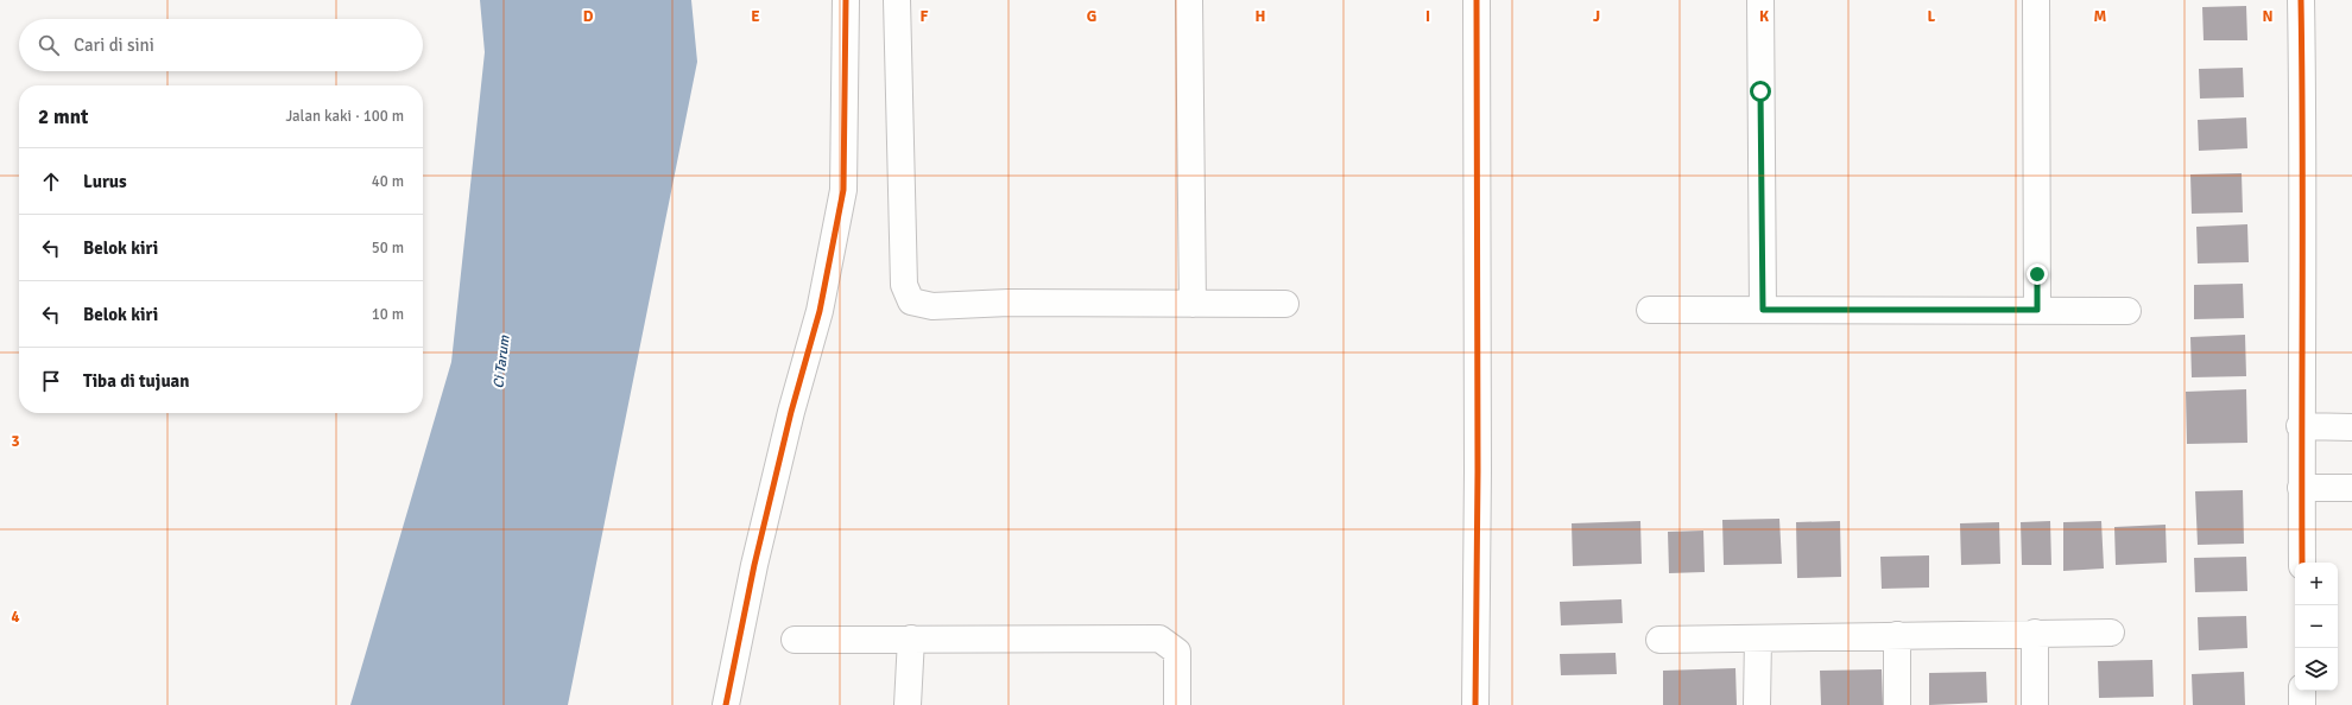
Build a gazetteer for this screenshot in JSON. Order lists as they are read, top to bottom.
{
  "water": ["Ci Tarum"],
  "page": {
    "search": "Cari di sini",
    "heading": ["2 mnt", "Jalan kaki · 100 m"],
    "list": [
      ["Lurus", "40 m"],
      ["Belok kiri", "50 m"],
      ["Belok kiri", "10 m"],
      "Tiba di tujuan"
    ],
    "map_buttons": ["+", "−"]
  },
  "grid": {
    "columns": [
      "D",
      "E",
      "F",
      "G",
      "H",
      "I",
      "J",
      "K",
      "L",
      "M",
      "N"
    ],
    "rows": ["3", "4"]
  }
}
